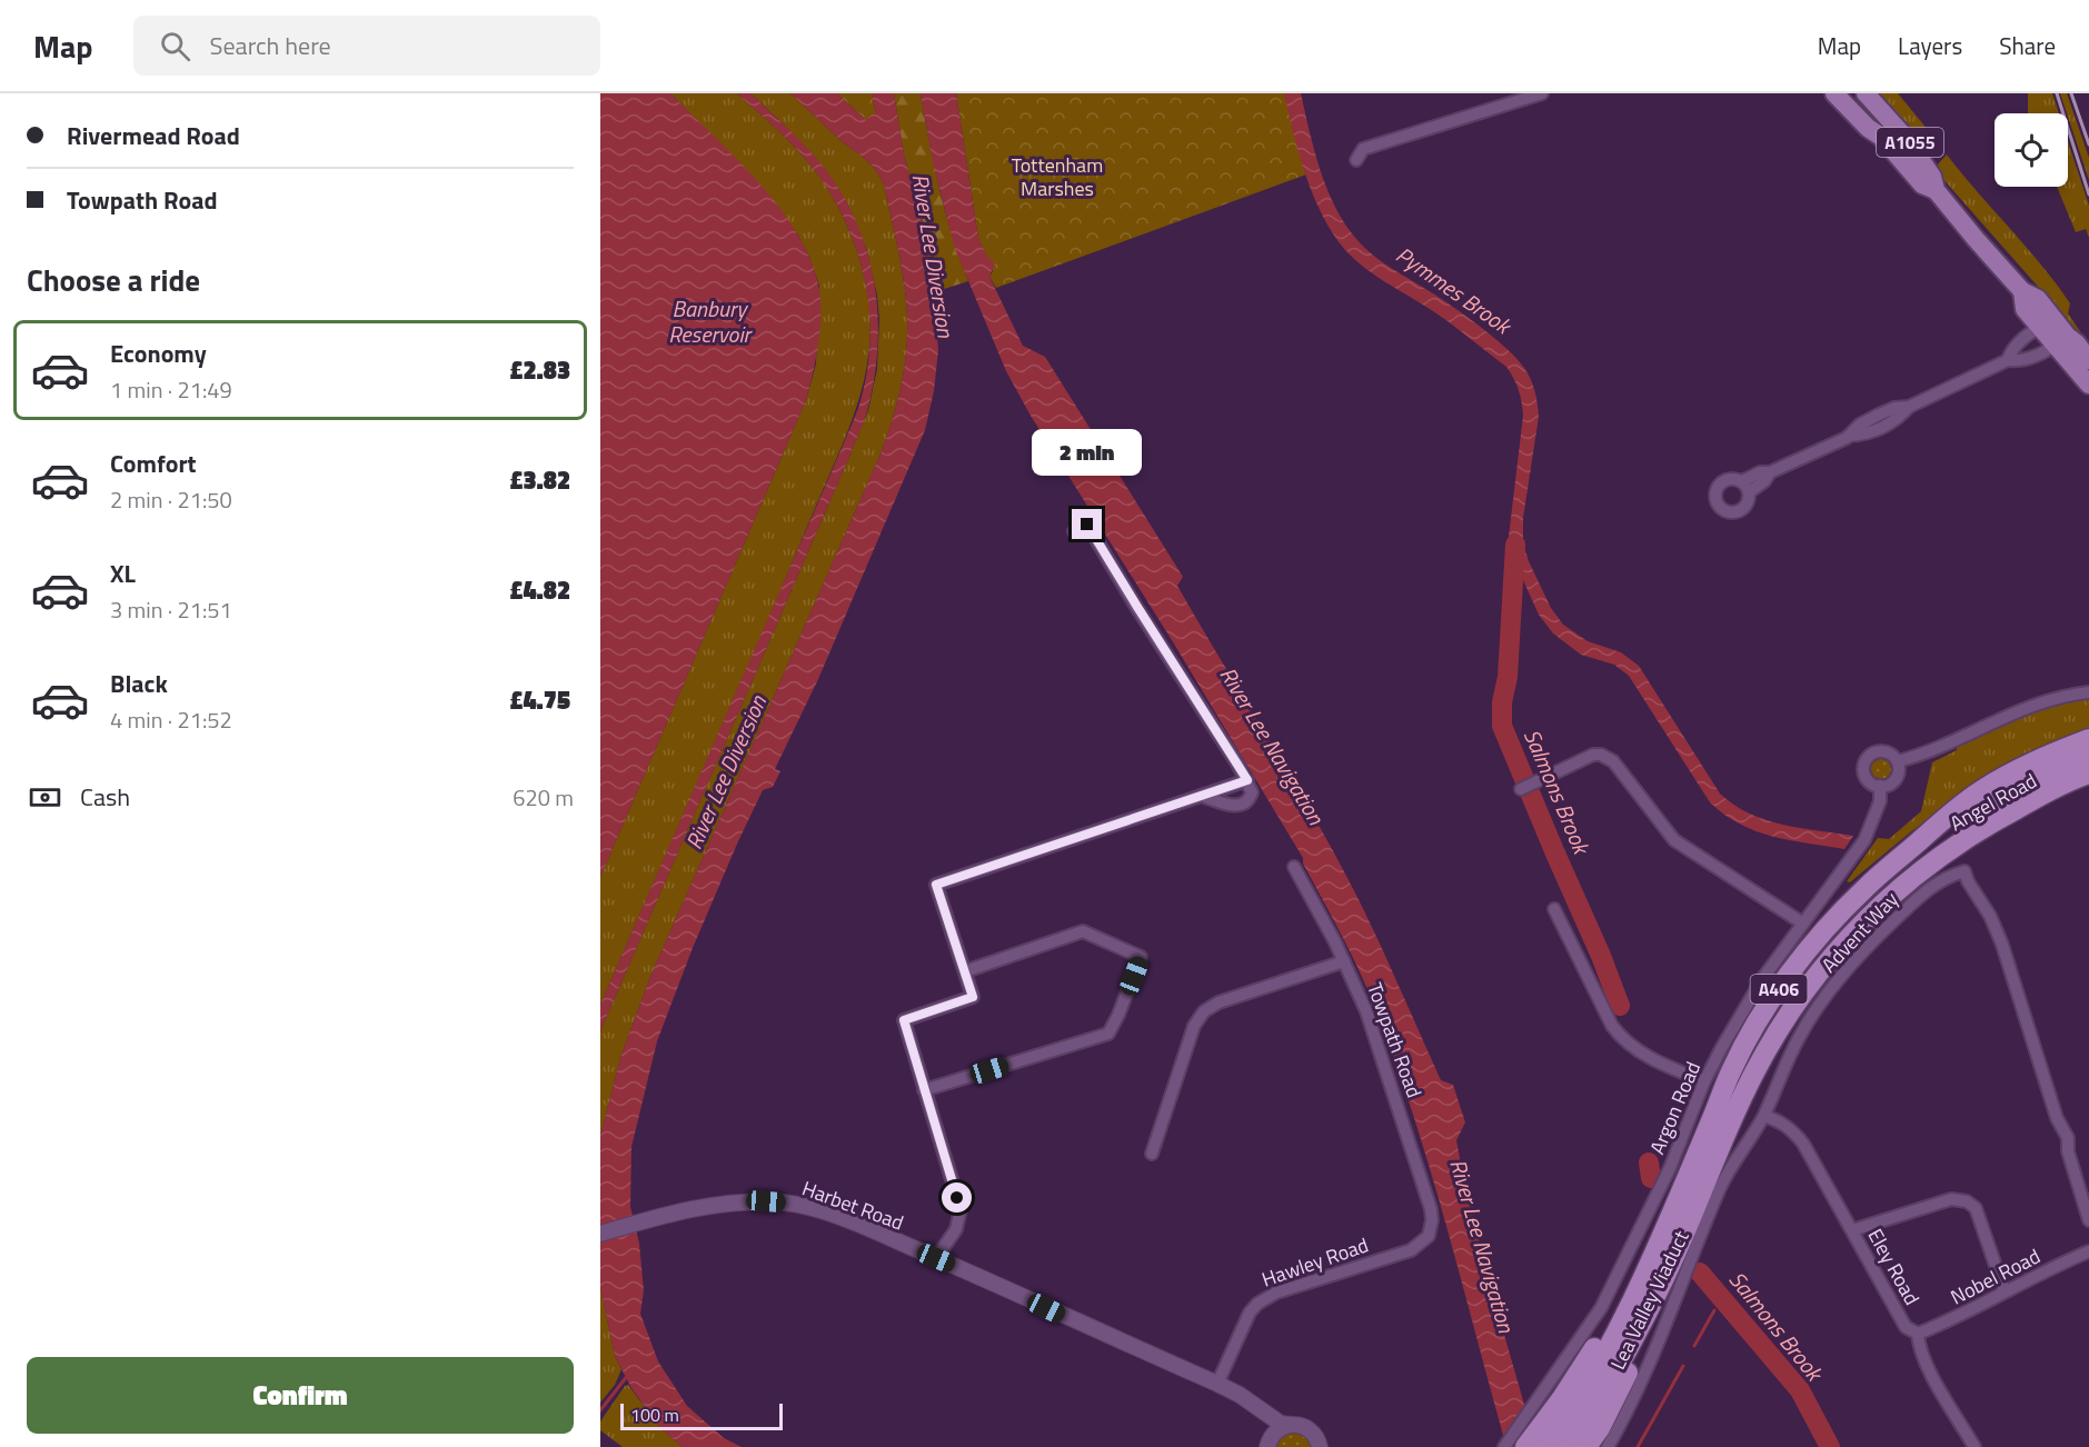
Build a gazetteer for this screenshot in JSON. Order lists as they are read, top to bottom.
{
  "streets": {
    "highway": ["Angel Road", "A406", "Lea Valley Viaduct"],
    "main road": ["A1055"],
    "street": [
      "Advent Way",
      "Towpath Road",
      "Argon Road",
      "Harbet Road",
      "Hawley Road",
      "Eley Road",
      "Nobel Road"
    ]
  },
  "crossings": [
    ["Angel Road", "A406"],
    ["Angel Road", "Lea Valley Viaduct"],
    ["Advent Way", "Eley Road"],
    ["A406", "Lea Valley Viaduct"],
    ["Towpath Road", "Hawley Road"],
    ["Harbet Road", "Hawley Road"],
    ["Eley Road", "Nobel Road"]
  ],
  "water": [
    "River Lee Diversion",
    "Pymmes Brook",
    "Banbury Reservoir",
    "River Lee Navigation",
    "Salmons Brook"
  ],
  "parks": ["Tottenham Marshes"],
  "scale_bar": "100 m",
  "page": {
    "header": "Map",
    "search": "Search here",
    "nav": ["Map", "Layers", "Share"],
    "banner": ["Rivermead Road", "Towpath Road"],
    "heading": "Choose a ride",
    "list": [
      {
        "name": "Economy",
        "note": "1 min · 21:49",
        "value": "£2.83"
      },
      {
        "name": "Comfort",
        "note": "2 min · 21:50",
        "value": "£3.82"
      },
      {
        "name": "XL",
        "note": "3 min · 21:51",
        "value": "£4.82"
      },
      {
        "name": "Black",
        "note": "4 min · 21:52",
        "value": "£4.75"
      }
    ],
    "bubble": "2 min",
    "pay": ["Cash", "620 m"],
    "buttons": "Confirm",
    "scale": "100 m"
  }
}
